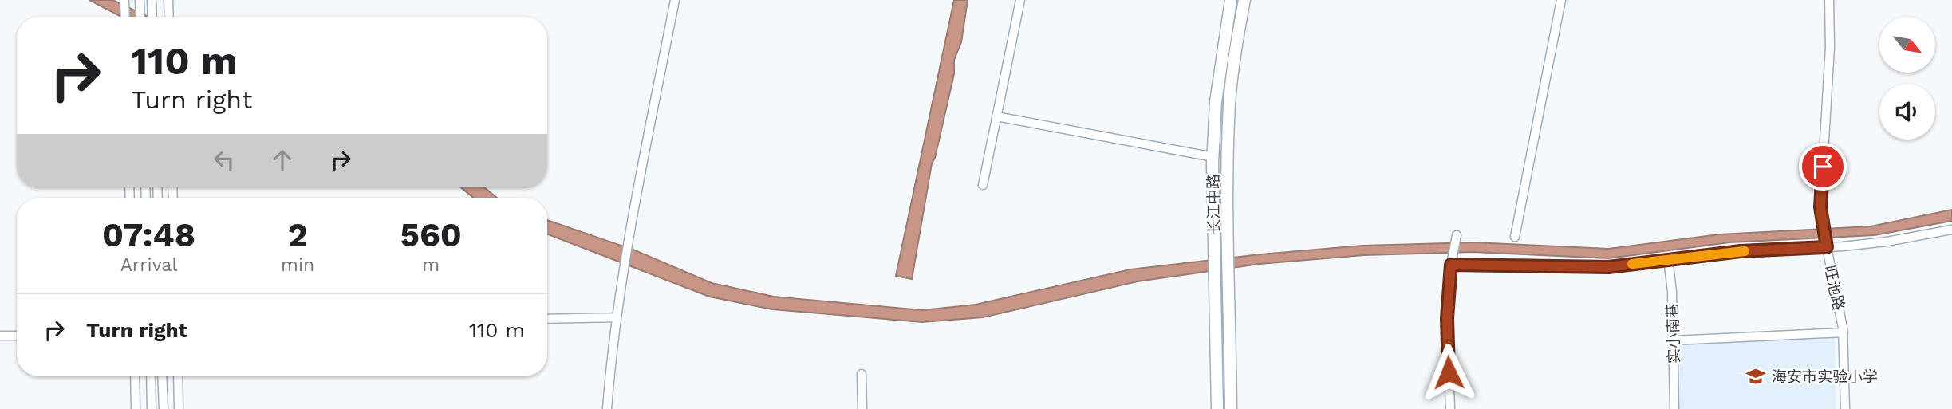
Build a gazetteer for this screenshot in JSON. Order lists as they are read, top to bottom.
{
  "streets": {
    "main road": ["长江中路"],
    "street": ["旺池路", "实小南巷"]
  },
  "places": {
    "school or university": ["海安市实验小学"]
  },
  "north": "bottom right",
  "page": {
    "turn": ["110 m", "Turn right"],
    "eta": [
      "07:48",
      "Arrival",
      "2",
      "min",
      "560",
      "m"
    ],
    "list": [
      {
        "name": "Turn right",
        "value": "110 m"
      }
    ]
  }
}
